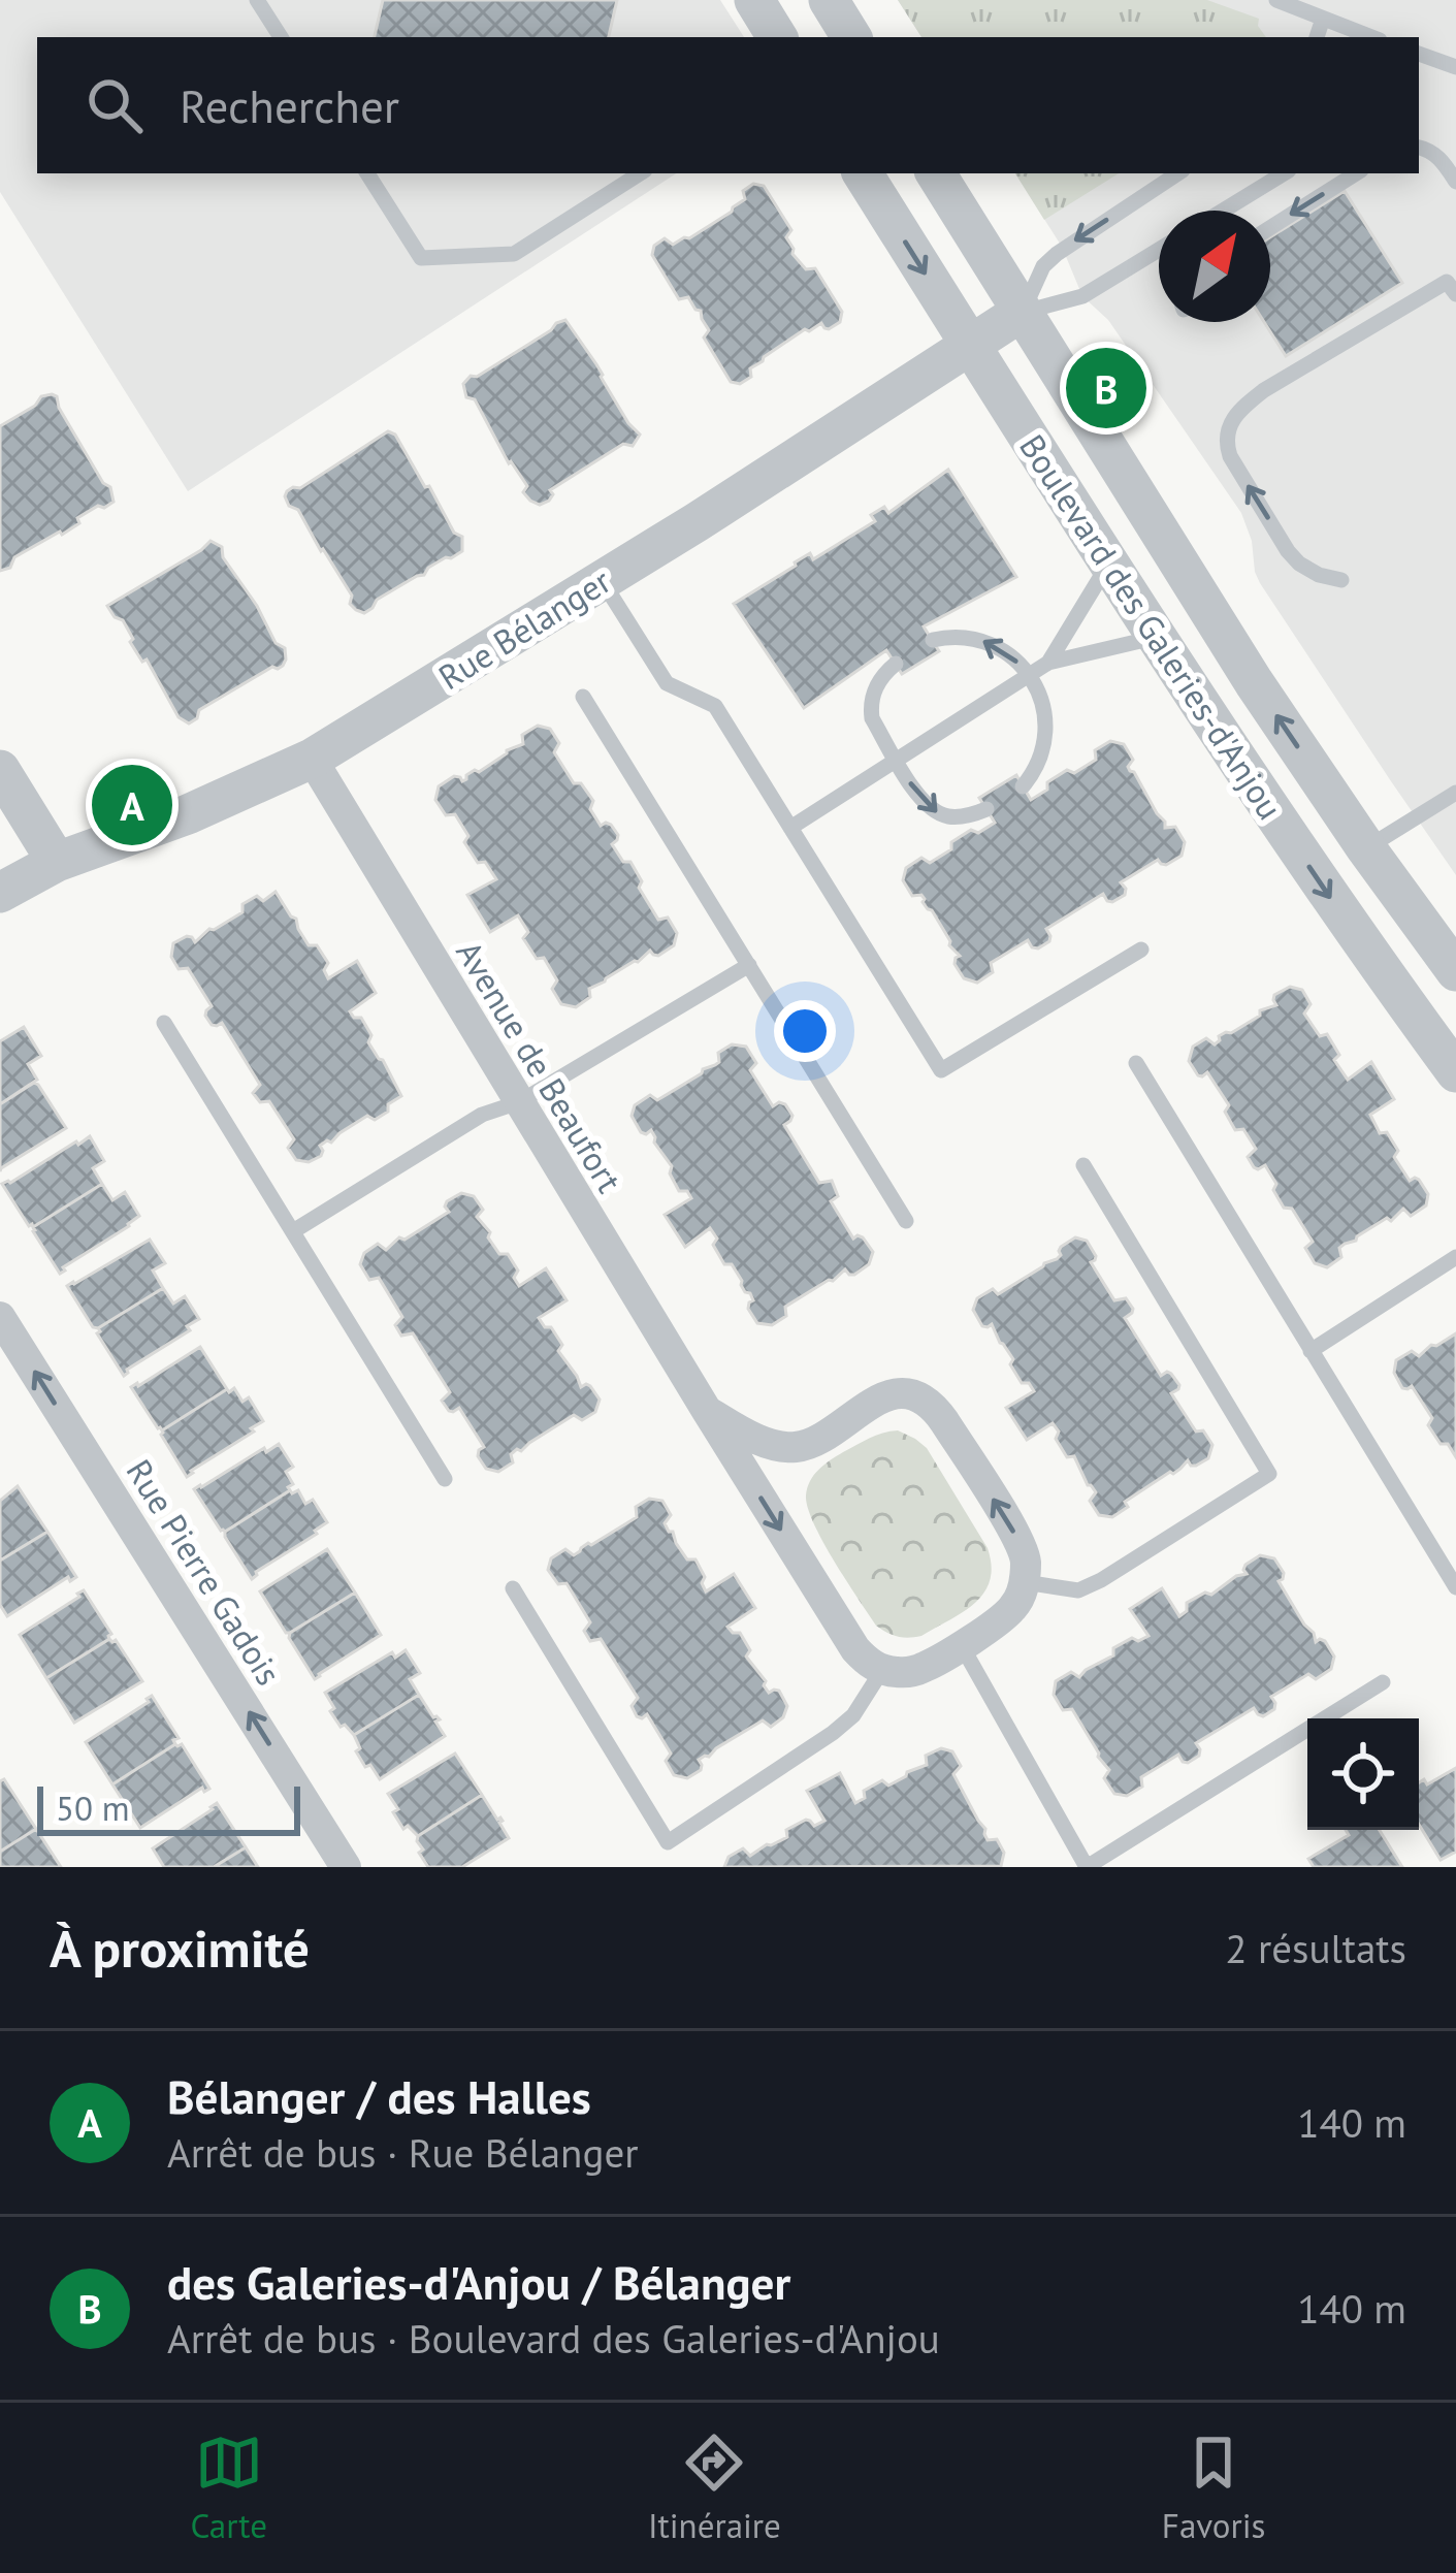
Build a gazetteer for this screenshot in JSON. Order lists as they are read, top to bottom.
{
  "streets": {
    "street": [
      "Boulevard des Galeries-d'Anjou",
      "Rue Bélanger",
      "Avenue de Beaufort",
      "Rue Pierre Gadois"
    ]
  },
  "crossings": [
    ["Boulevard des Galeries-d'Anjou", "Rue Bélanger"],
    ["Rue Bélanger", "Avenue de Beaufort"]
  ],
  "one_way": ["Rue Pierre Gadois"],
  "scale_bar": "50 m",
  "north": "top right",
  "page": {
    "search": "Rechercher",
    "pins": ["B", "A"],
    "scale": "50 m",
    "heading": ["À proximité", "2 résultats"],
    "list": [
      {
        "mark": "A",
        "name": "Bélanger / des Halles",
        "note": "Arrêt de bus · Rue Bélanger",
        "value": "140 m"
      },
      {
        "mark": "B",
        "name": "des Galeries-d'Anjou / Bélanger",
        "note": "Arrêt de bus · Boulevard des Galeries-d'Anjou",
        "value": "140 m"
      }
    ],
    "nav": ["Carte", "Itinéraire", "Favoris"]
  }
}
